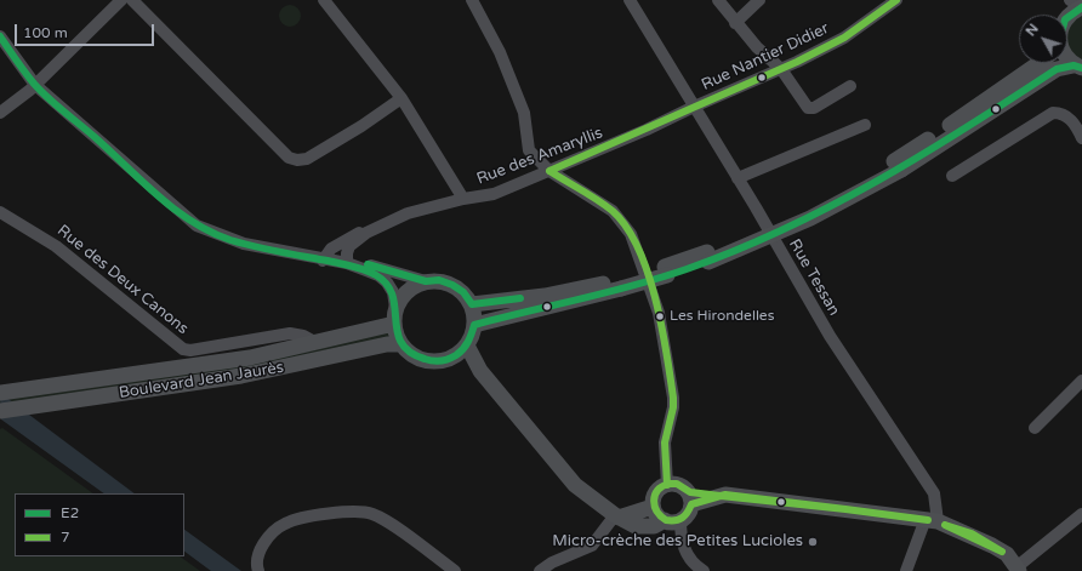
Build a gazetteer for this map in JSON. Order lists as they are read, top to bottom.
{
  "streets": {
    "main road": ["Boulevard Jean Jaurès"],
    "street": [
      "Rue Nantier Didier",
      "Rue des Amaryllis",
      "Rue Tessan",
      "Rue des Deux Canons"
    ]
  },
  "crossings": [
    ["Rue Nantier Didier", "Rue des Amaryllis"],
    ["Rue Nantier Didier", "Rue Tessan"],
    ["Rue des Amaryllis", "Rue Tessan"],
    ["Rue des Deux Canons", "Boulevard Jean Jaurès"]
  ],
  "places": ["Les Hirondelles", "Micro-crèche des Petites Lucioles"],
  "lines": ["transit line 7", "transit line E2"],
  "legend": ["E2", "7"],
  "scale_bar": "100 m",
  "north": "top left"
}
